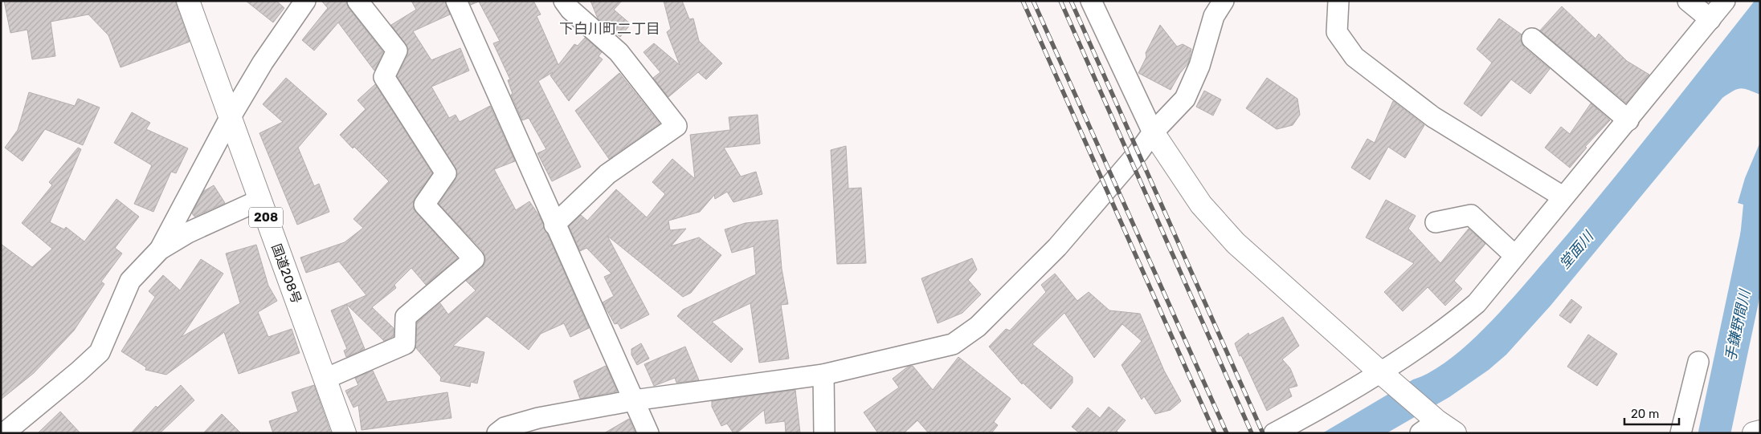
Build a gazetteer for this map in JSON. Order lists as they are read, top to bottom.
{
  "streets": {
    "main road": ["208", "国道208号"]
  },
  "districts": ["下白川町二丁目"],
  "water": ["堂面川", "手鎌野間川"],
  "scale_bar": "20 m"
}
